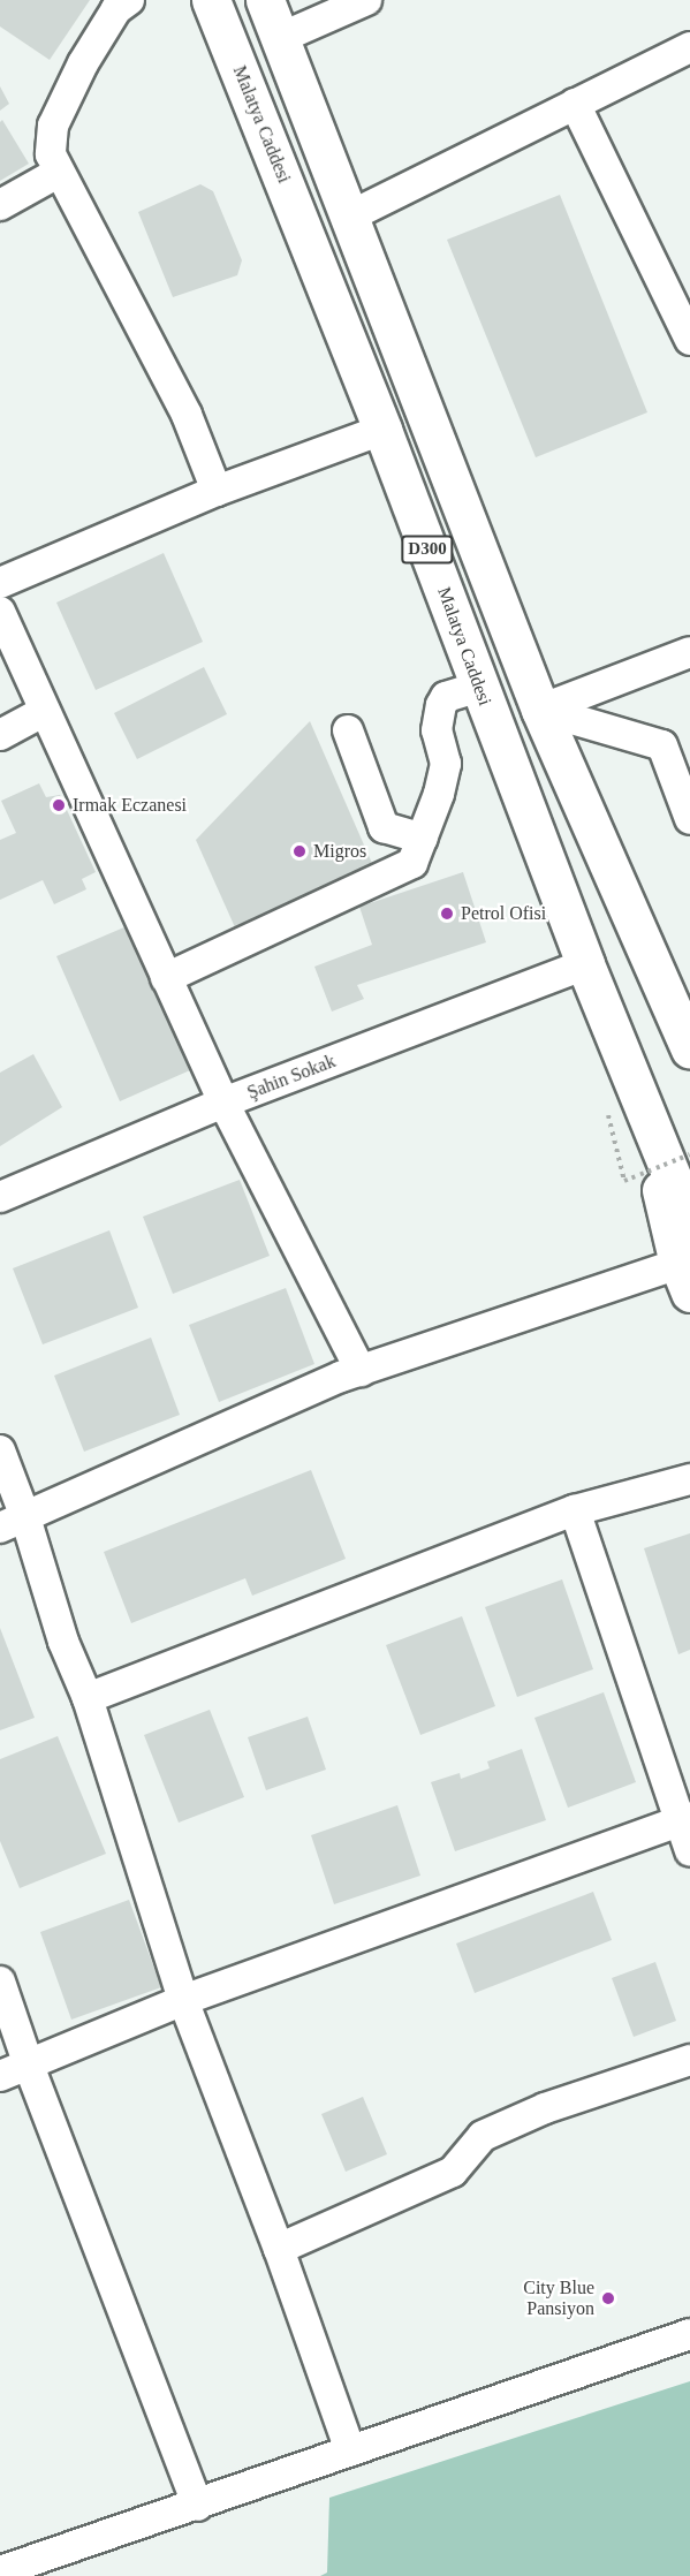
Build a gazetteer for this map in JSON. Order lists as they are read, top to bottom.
{
  "streets": {
    "highway": ["Malatya Caddesi", "D300"],
    "street": ["Şahin Sokak"]
  },
  "crossings": [
    ["Malatya Caddesi", "D300"],
    ["Malatya Caddesi", "Şahin Sokak"]
  ],
  "places": [
    "Irmak Eczanesi",
    "Migros",
    "Petrol Ofisi",
    "City Blue Pansiyon"
  ]
}
